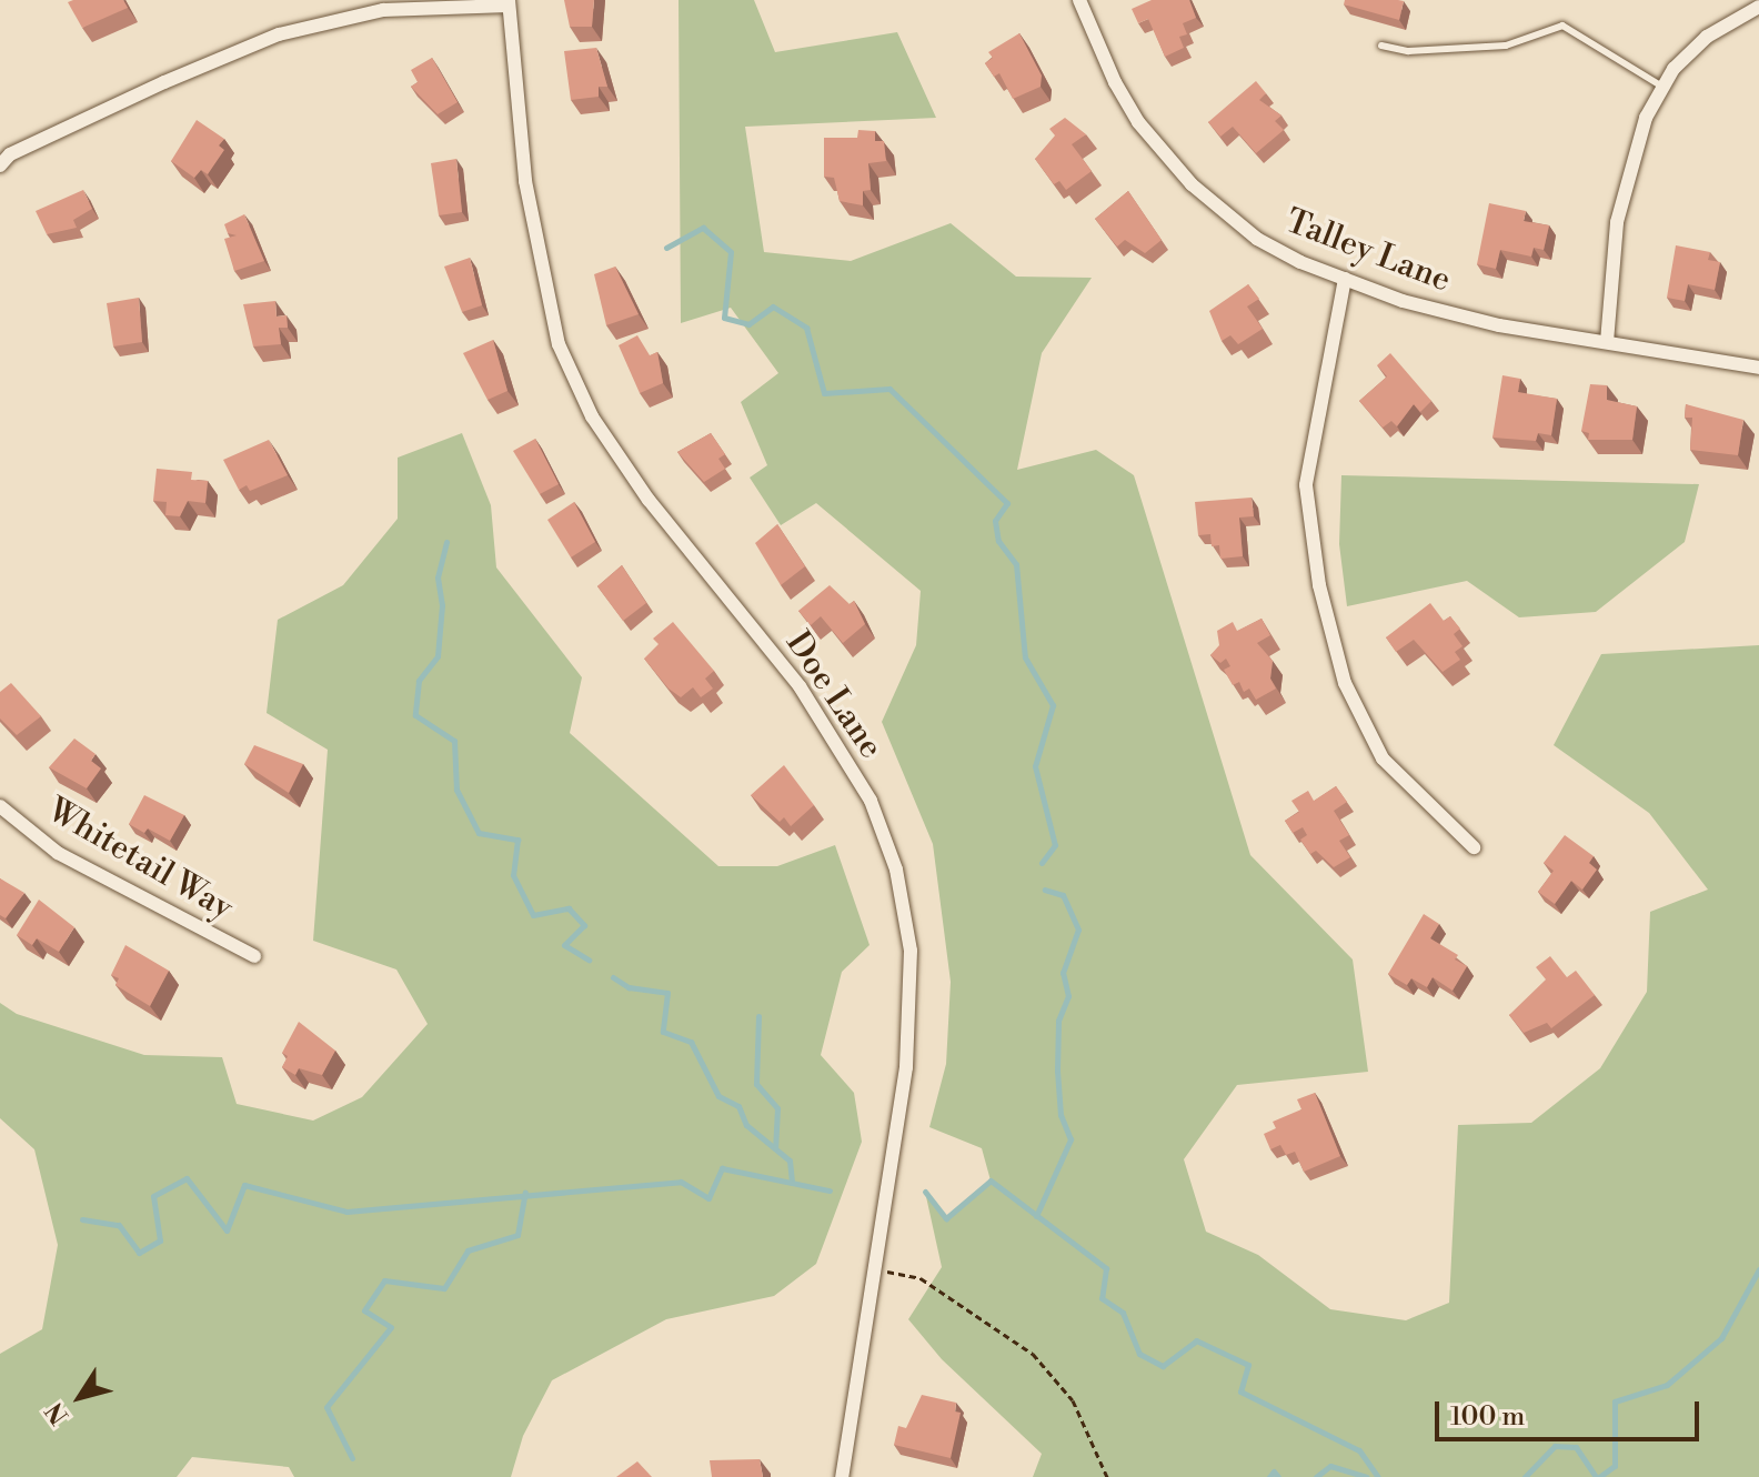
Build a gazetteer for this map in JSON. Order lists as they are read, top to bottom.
{
  "streets": {
    "street": ["Talley Lane", "Doe Lane", "Whitetail Way"]
  },
  "scale_bar": "100 m",
  "north": "bottom left"
}
